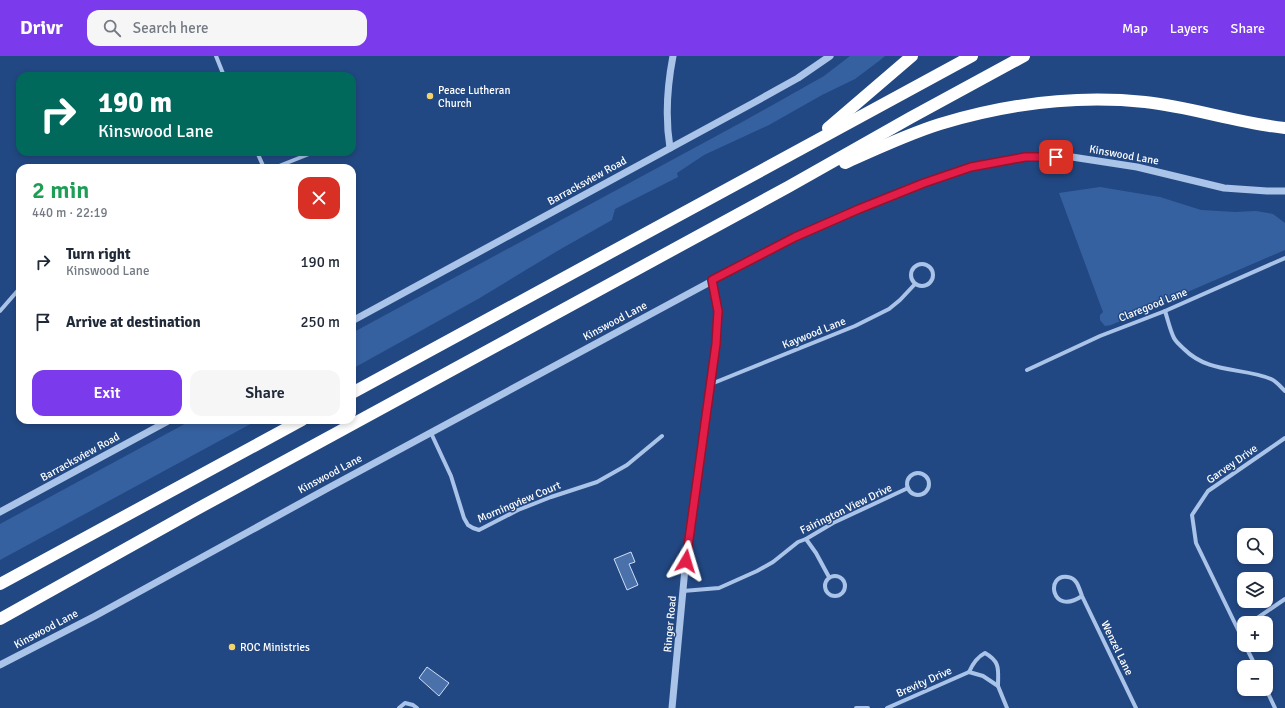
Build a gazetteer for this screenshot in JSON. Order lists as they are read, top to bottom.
{
  "streets": {
    "street": [
      "Kinswood Lane",
      "Barracksview Road",
      "Claregood Lane",
      "Kaywood Lane",
      "Garvey Drive",
      "Morningview Court",
      "Fairington View Drive",
      "Ringer Road",
      "Wenzel Lane",
      "Brevity Drive"
    ]
  },
  "crossings": [
    ["Kinswood Lane", "Morningview Court"],
    ["Kinswood Lane", "Ringer Road"],
    ["Kaywood Lane", "Ringer Road"],
    ["Fairington View Drive", "Ringer Road"]
  ],
  "places": ["Peace Lutheran Church", "ROC Ministries"],
  "page": {
    "header": "Drivr",
    "search": "Search here",
    "nav": ["Map", "Layers", "Share"],
    "turn": ["190 m", "Kinswood Lane"],
    "heading": ["2 min", "440 m · 22:19"],
    "list": [
      {
        "name": "Turn right",
        "note": "Kinswood Lane",
        "value": "190 m"
      },
      {
        "name": "Arrive at destination",
        "value": "250 m"
      }
    ],
    "buttons": ["Exit", "Share"],
    "map_buttons": ["+", "−"]
  }
}
